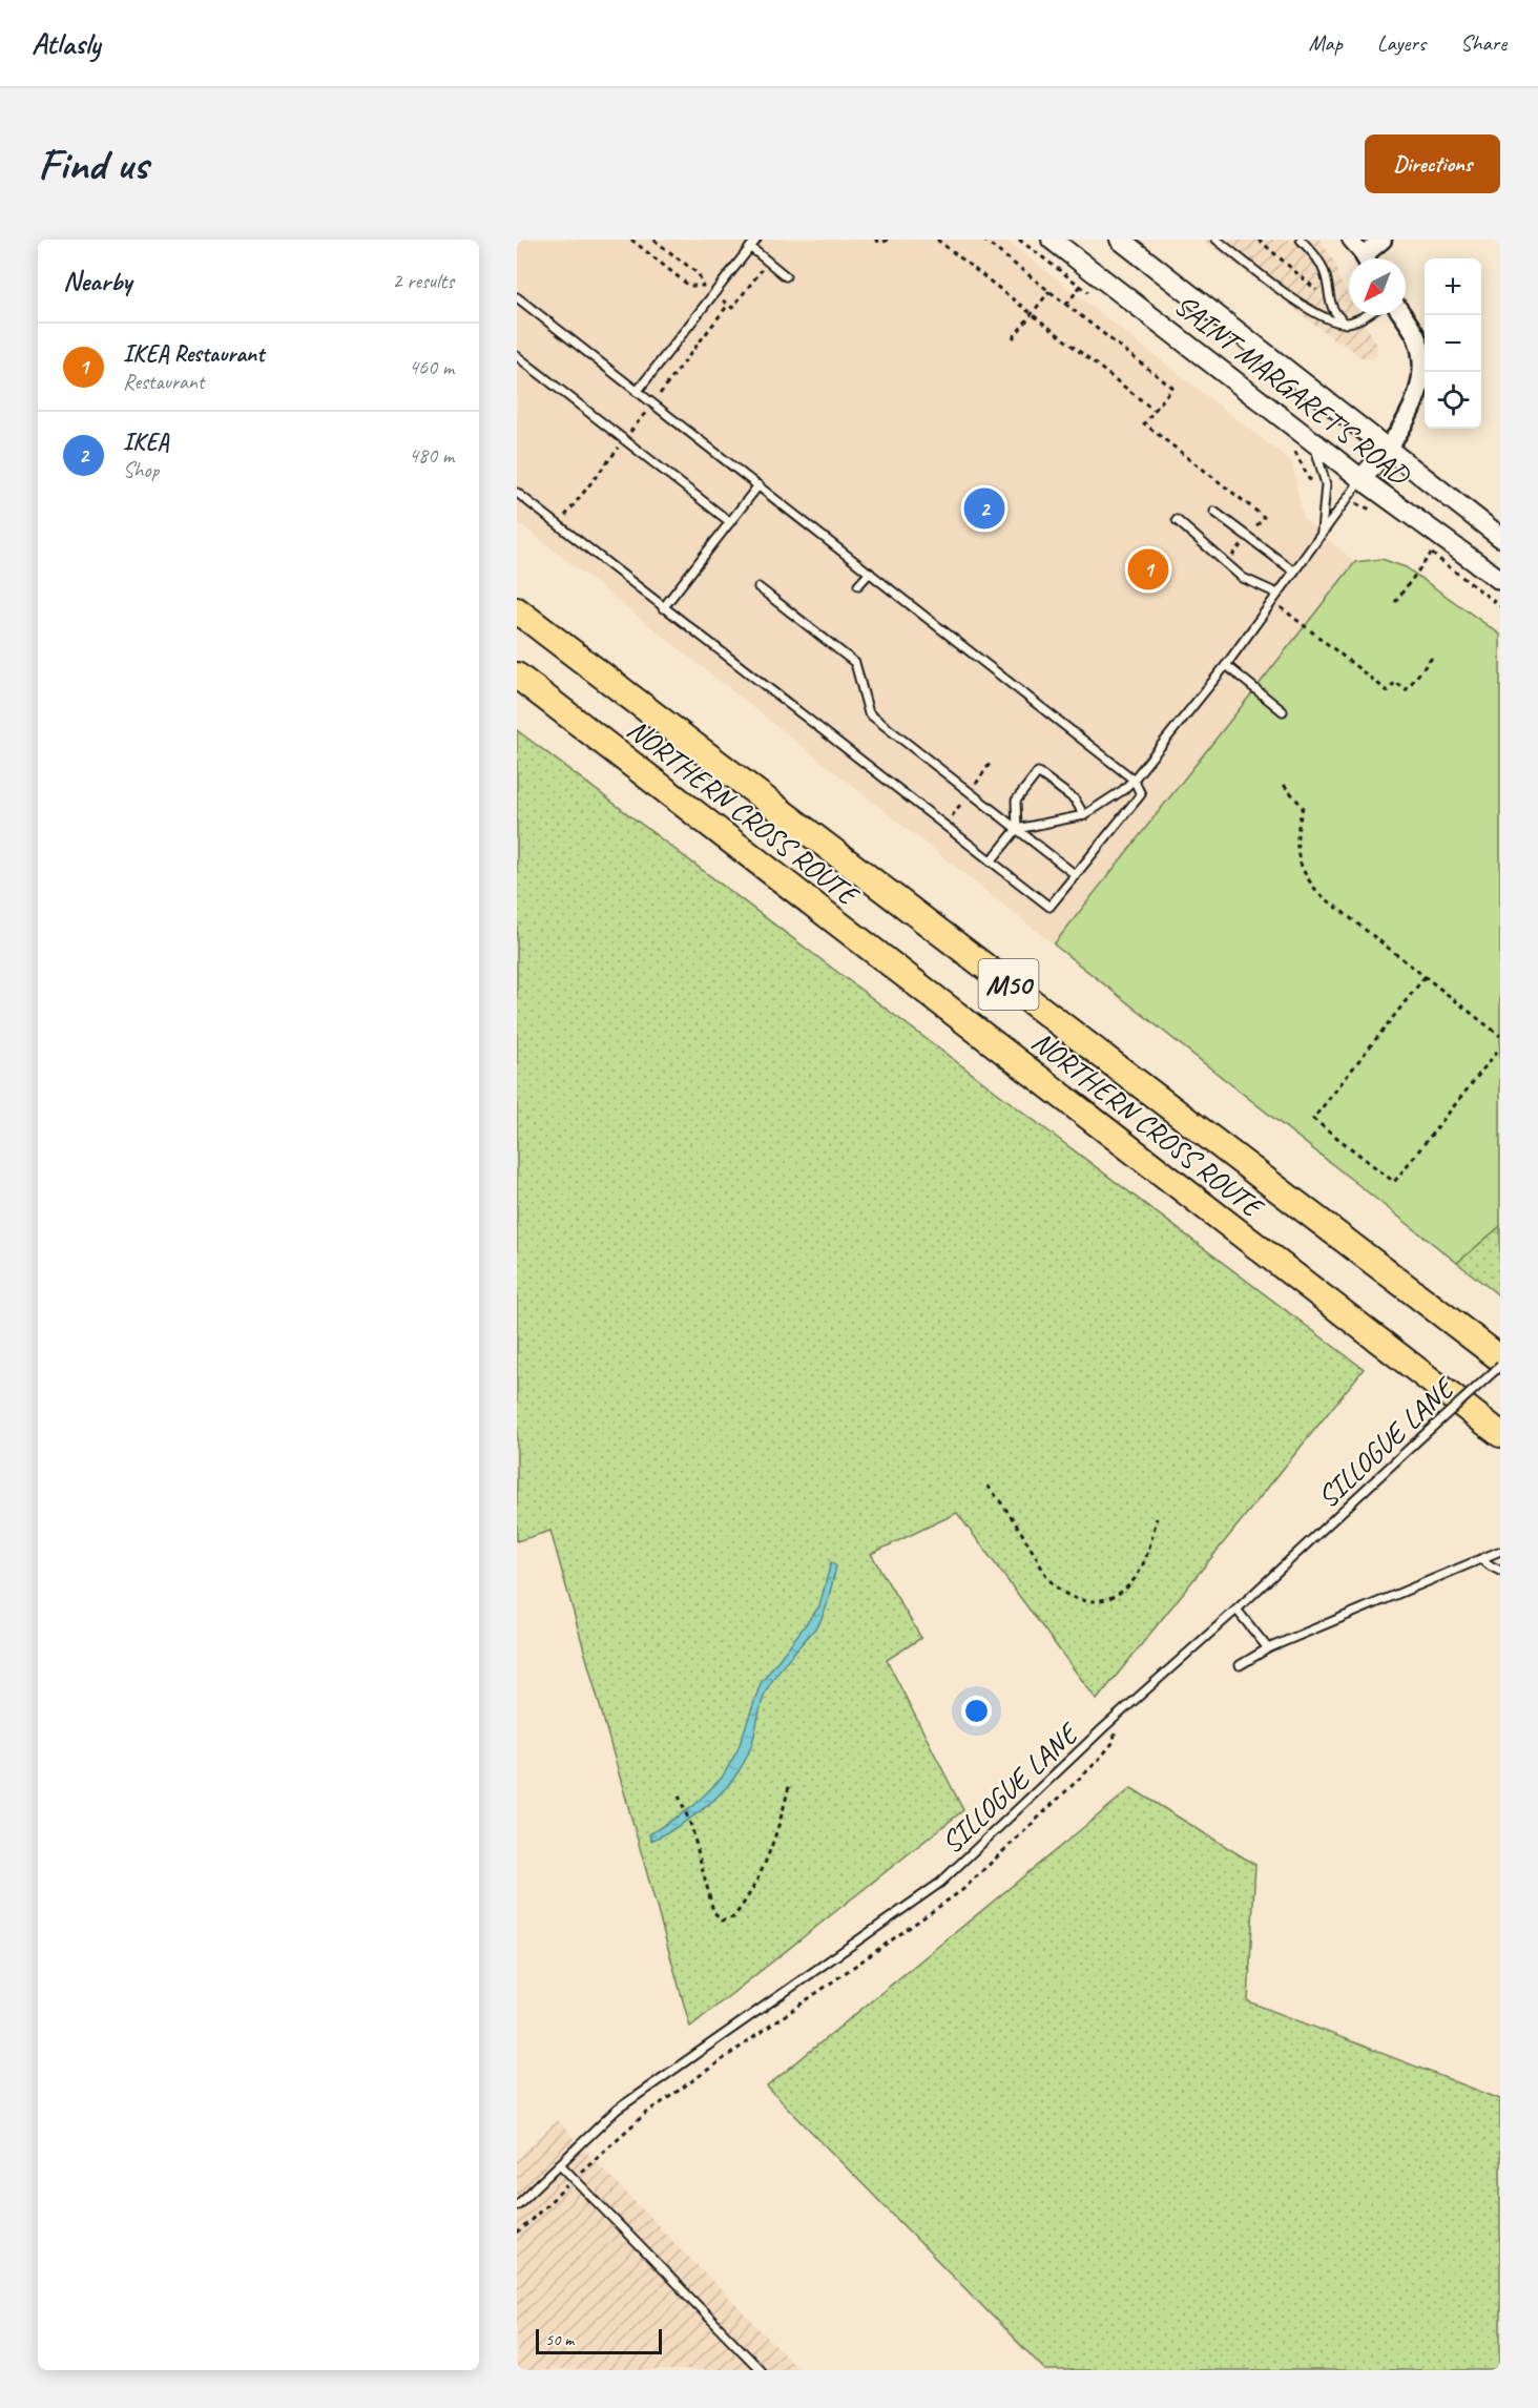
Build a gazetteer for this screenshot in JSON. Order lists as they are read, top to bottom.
{
  "streets": {
    "highway": ["NORTHERN CROSS ROUTE", "M50"],
    "main road": ["SAINT MARGARET'S ROAD"],
    "lane": ["SILLOGUE LANE"]
  },
  "scale_bar": "50 m",
  "north": "bottom left",
  "page": {
    "header": "Atlasly",
    "nav": ["Map", "Layers", "Share"],
    "buttons": "Directions",
    "title": "Find us",
    "heading": ["Nearby", "2 results"],
    "map_buttons": ["+", "−"],
    "list": [
      {
        "mark": "1",
        "name": "IKEA Restaurant",
        "note": "Restaurant",
        "value": "460 m"
      },
      {
        "mark": "2",
        "name": "IKEA",
        "note": "Shop",
        "value": "480 m"
      }
    ],
    "pins": ["2", "1"],
    "scale": "50 m"
  }
}
